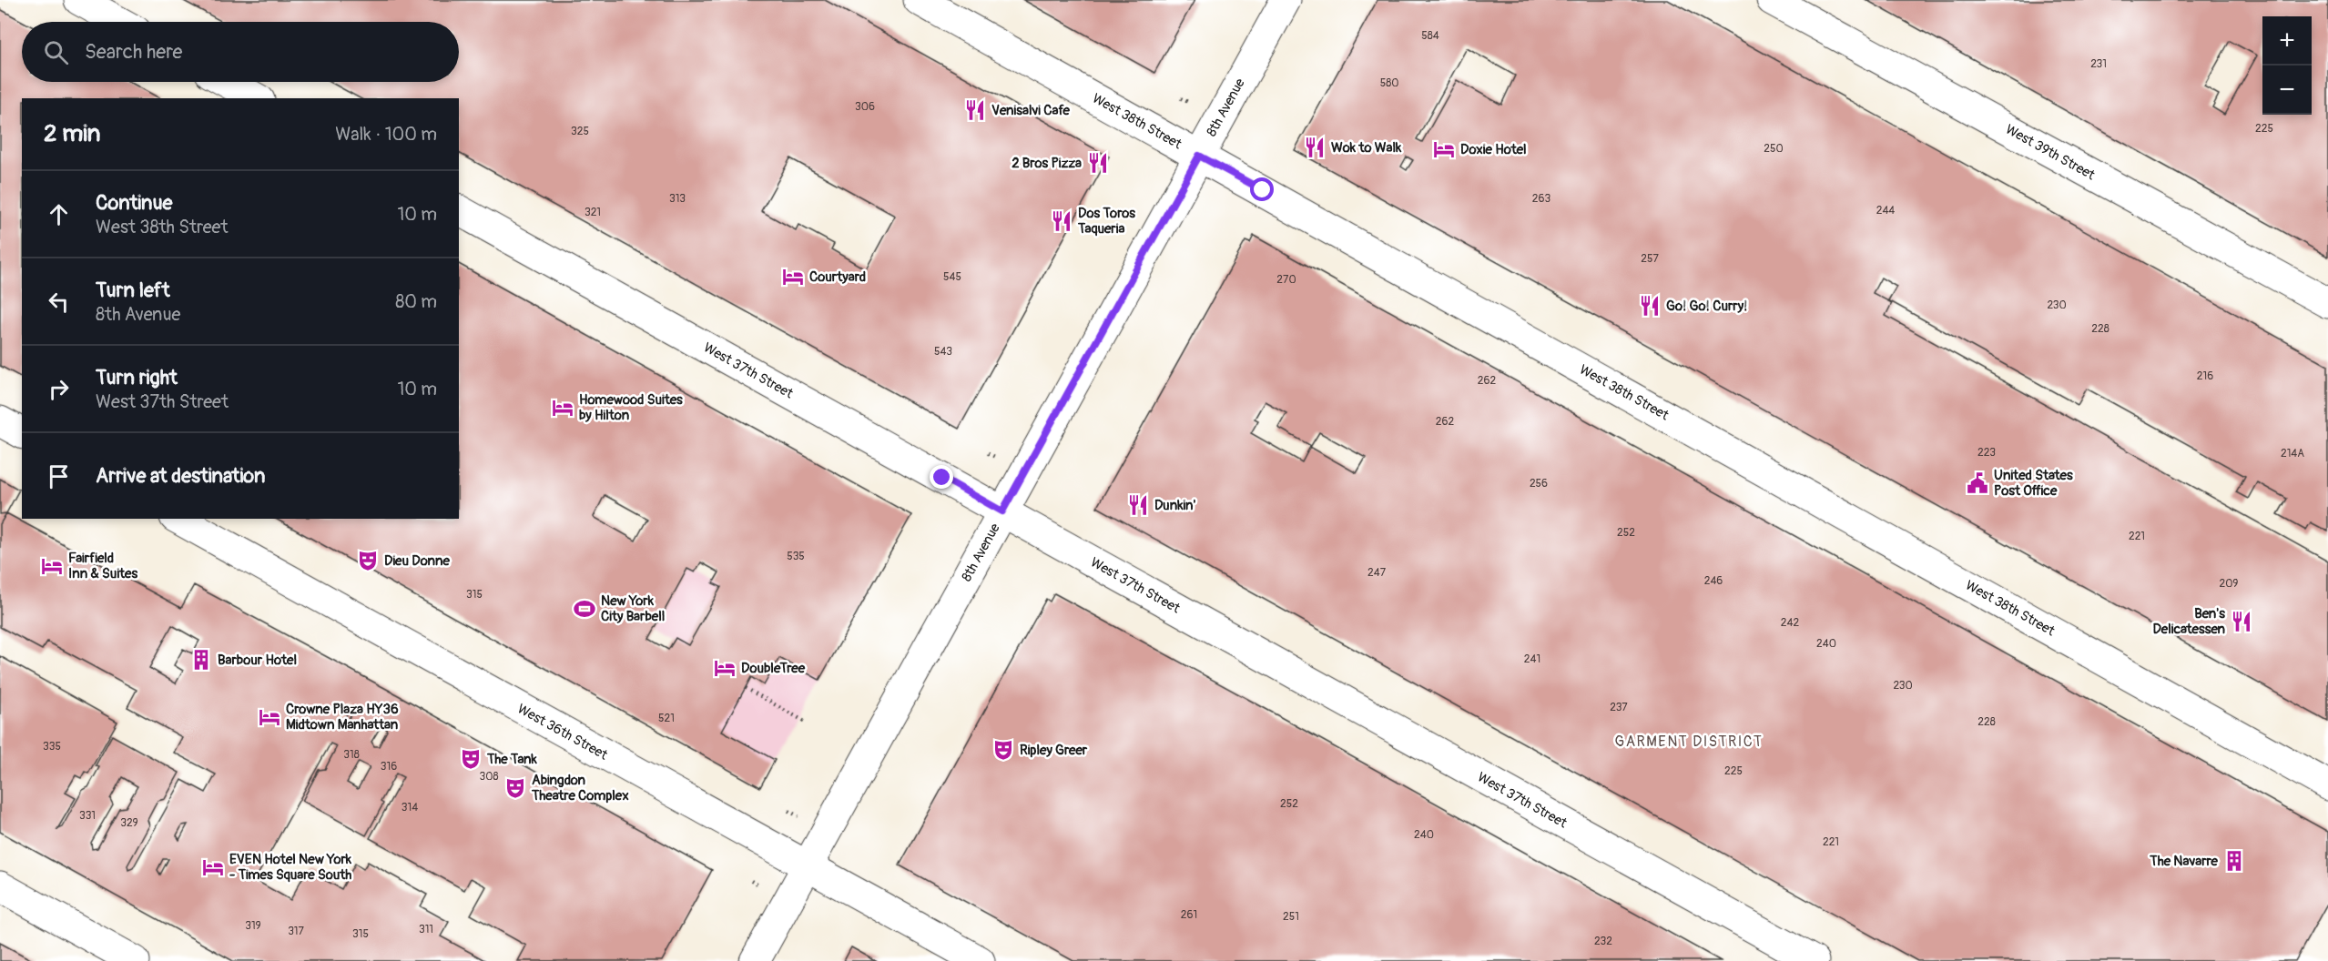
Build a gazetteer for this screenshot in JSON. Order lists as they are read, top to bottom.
{
  "streets": {
    "main road": [
      "8th Avenue",
      "West 38th Street",
      "West 39th Street",
      "West 37th Street",
      "West 36th Street"
    ]
  },
  "crossings": [
    ["8th Avenue", "West 38th Street"],
    ["8th Avenue", "West 37th Street"],
    ["8th Avenue", "West 36th Street"]
  ],
  "districts": ["GARMENT DISTRICT"],
  "places": {
    "restaurant": [
      "Venisalvi Cafe",
      "Wok to Walk",
      "2 Bros Pizza",
      "Dos Toros Taqueria",
      "Go! Go! Curry!",
      "Dunkin'",
      "Ben's Delicatessen"
    ],
    "hotel": [
      "Doxie Hotel",
      "Courtyard",
      "Homewood Suites by Hilton",
      "Fairfield Inn & Suites",
      "DoubleTree",
      "Crowne Plaza HY36 Midtown Manhattan",
      "EVEN Hotel New York - Times Square South"
    ],
    "public building": ["United States Post Office"],
    "theatre": [
      "Dieu Donne",
      "Ripley Greer",
      "The Tank",
      "Abingdon Theatre Complex"
    ],
    "sports": ["New York City Barbell"],
    "building": ["Barbour Hotel", "The Navarre"]
  },
  "house_numbers": [
    "584",
    "231",
    "580",
    "306",
    "225",
    "325",
    "250",
    "313",
    "263",
    "244",
    "321",
    "257",
    "545",
    "270",
    "230",
    "228",
    "543",
    "216",
    "262",
    "262",
    "223",
    "214A",
    "256",
    "252",
    "221",
    "535",
    "247",
    "246",
    "209",
    "315",
    "242",
    "240",
    "241",
    "230",
    "237",
    "521",
    "228",
    "335",
    "318",
    "316",
    "225",
    "308",
    "252",
    "314",
    "331",
    "329",
    "240",
    "221",
    "261",
    "251",
    "319",
    "311",
    "317",
    "315",
    "232"
  ],
  "page": {
    "map_buttons": ["+", "−"],
    "search": "Search here",
    "heading": ["2 min", "Walk · 100 m"],
    "list": [
      ["Continue", "West 38th Street", "10 m"],
      ["Turn left", "8th Avenue", "80 m"],
      ["Turn right", "West 37th Street", "10 m"],
      "Arrive at destination"
    ]
  }
}
